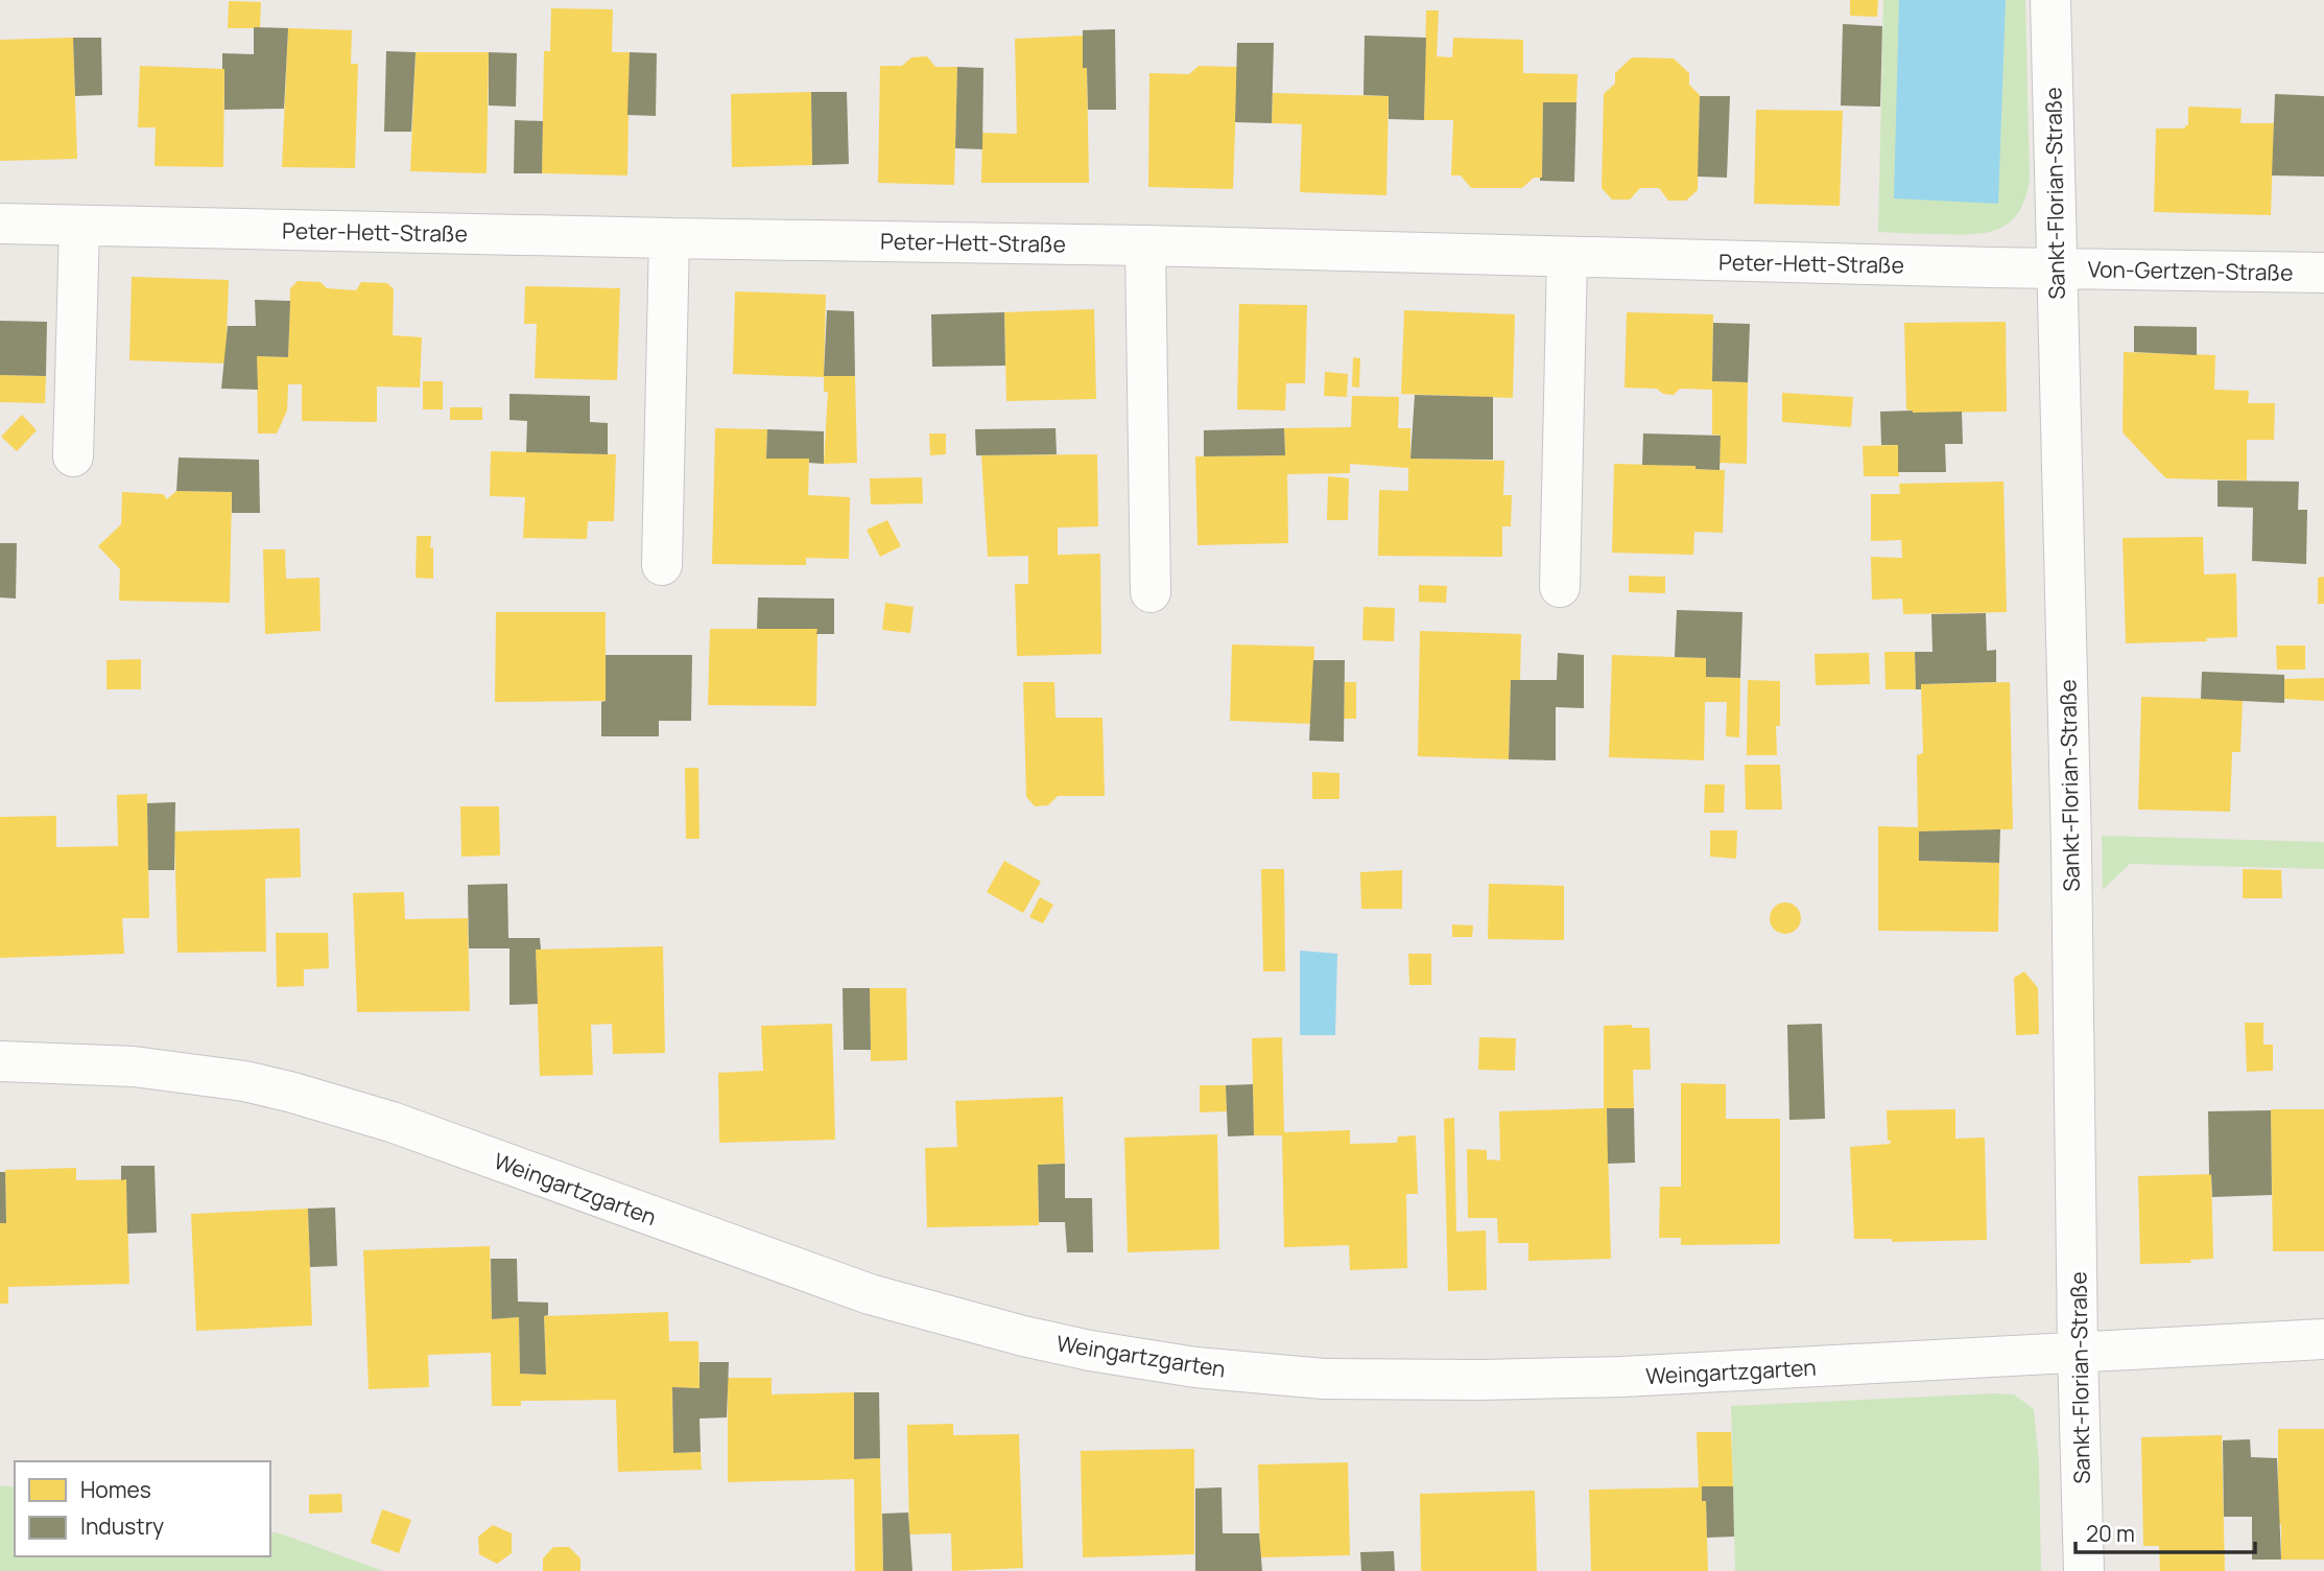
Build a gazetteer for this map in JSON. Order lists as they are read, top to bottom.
{
  "streets": {
    "street": [
      "Sankt-Florian-Straße",
      "Peter-Hett-Straße",
      "Von-Gertzen-Straße",
      "Weingartzgarten"
    ]
  },
  "crossings": [
    ["Sankt-Florian-Straße", "Peter-Hett-Straße"],
    ["Sankt-Florian-Straße", "Von-Gertzen-Straße"],
    ["Sankt-Florian-Straße", "Weingartzgarten"],
    ["Peter-Hett-Straße", "Von-Gertzen-Straße"]
  ],
  "legend": ["Homes", "Industry"],
  "scale_bar": "20 m"
}
